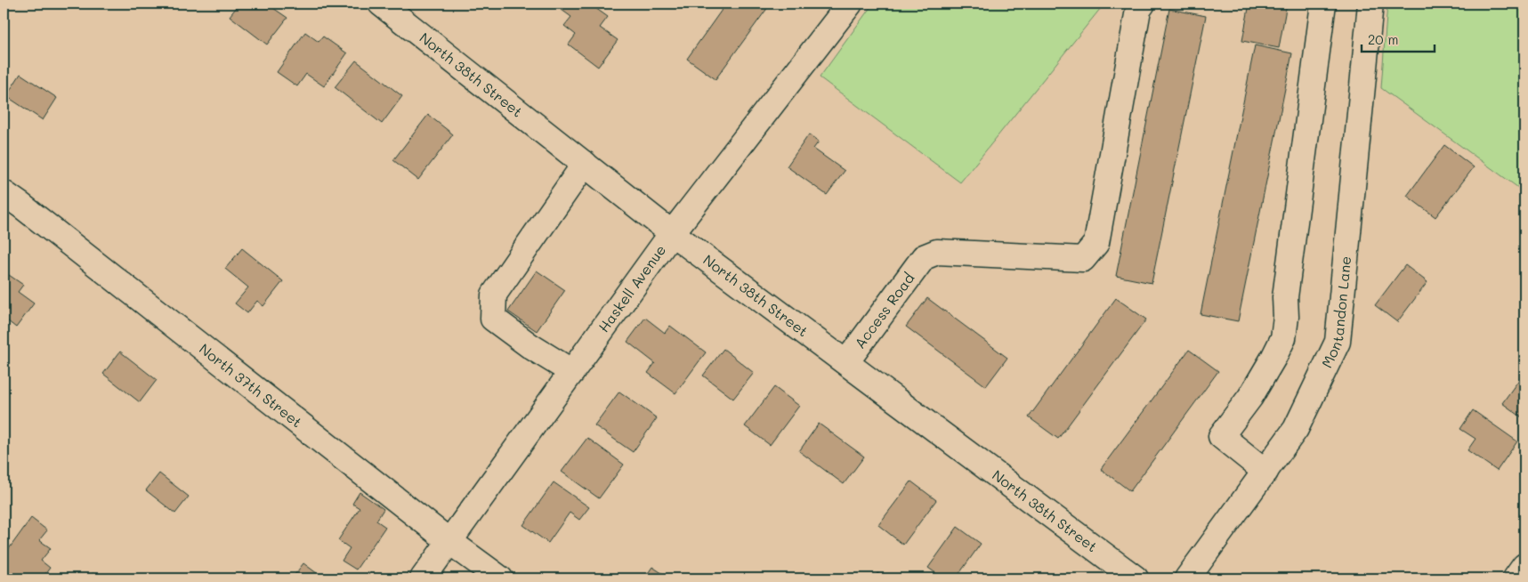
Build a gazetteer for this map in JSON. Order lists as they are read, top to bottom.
{
  "streets": {
    "street": [
      "North 38th Street",
      "Haskell Avenue",
      "Access Road",
      "Montandon Lane",
      "North 37th Street"
    ]
  },
  "crossings": [
    ["North 38th Street", "Haskell Avenue"],
    ["North 38th Street", "Access Road"],
    ["Haskell Avenue", "North 37th Street"]
  ],
  "scale_bar": "20 m"
}
